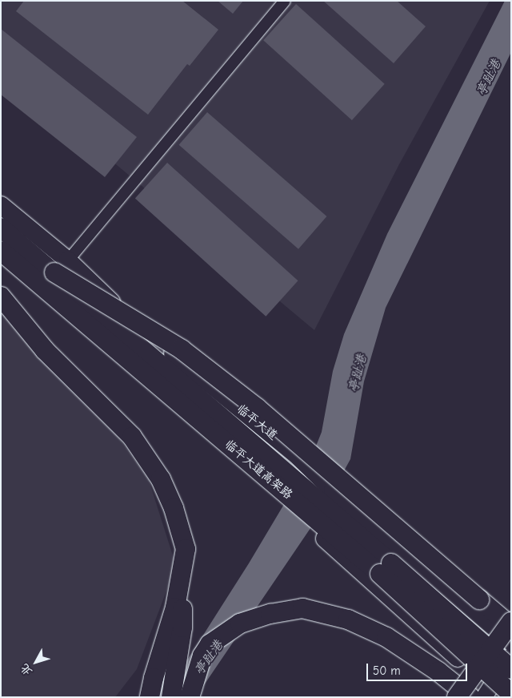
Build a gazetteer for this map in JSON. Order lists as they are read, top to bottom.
{
  "streets": {
    "highway": ["临平大道高架路"],
    "main road": ["临平大道"]
  },
  "water": ["亭趾港"],
  "scale_bar": "50 m",
  "north": "bottom left"
}
